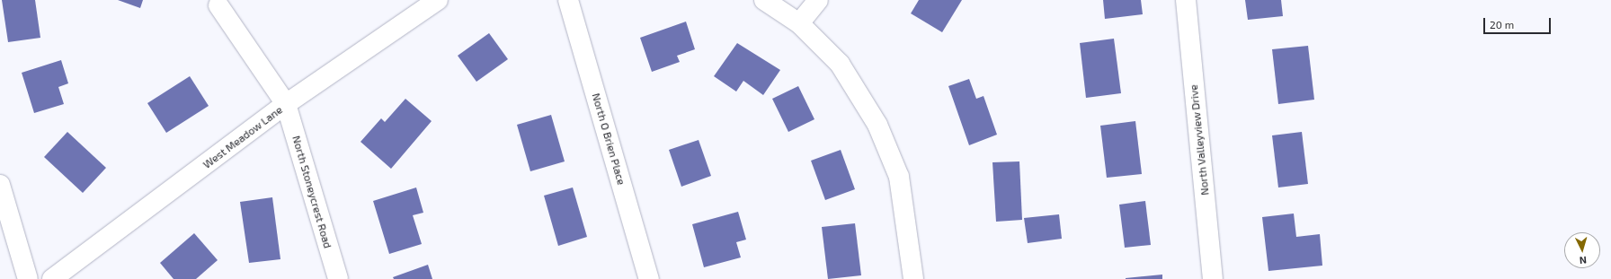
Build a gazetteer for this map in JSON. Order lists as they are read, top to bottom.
{
  "streets": {
    "street": [
      "West Meadow Lane",
      "North O Brien Place",
      "North Valleyview Drive",
      "North Stoneycrest Road"
    ]
  },
  "crossings": [
    ["West Meadow Lane", "North Stoneycrest Road"]
  ],
  "scale_bar": "20 m",
  "north": "bottom"
}
